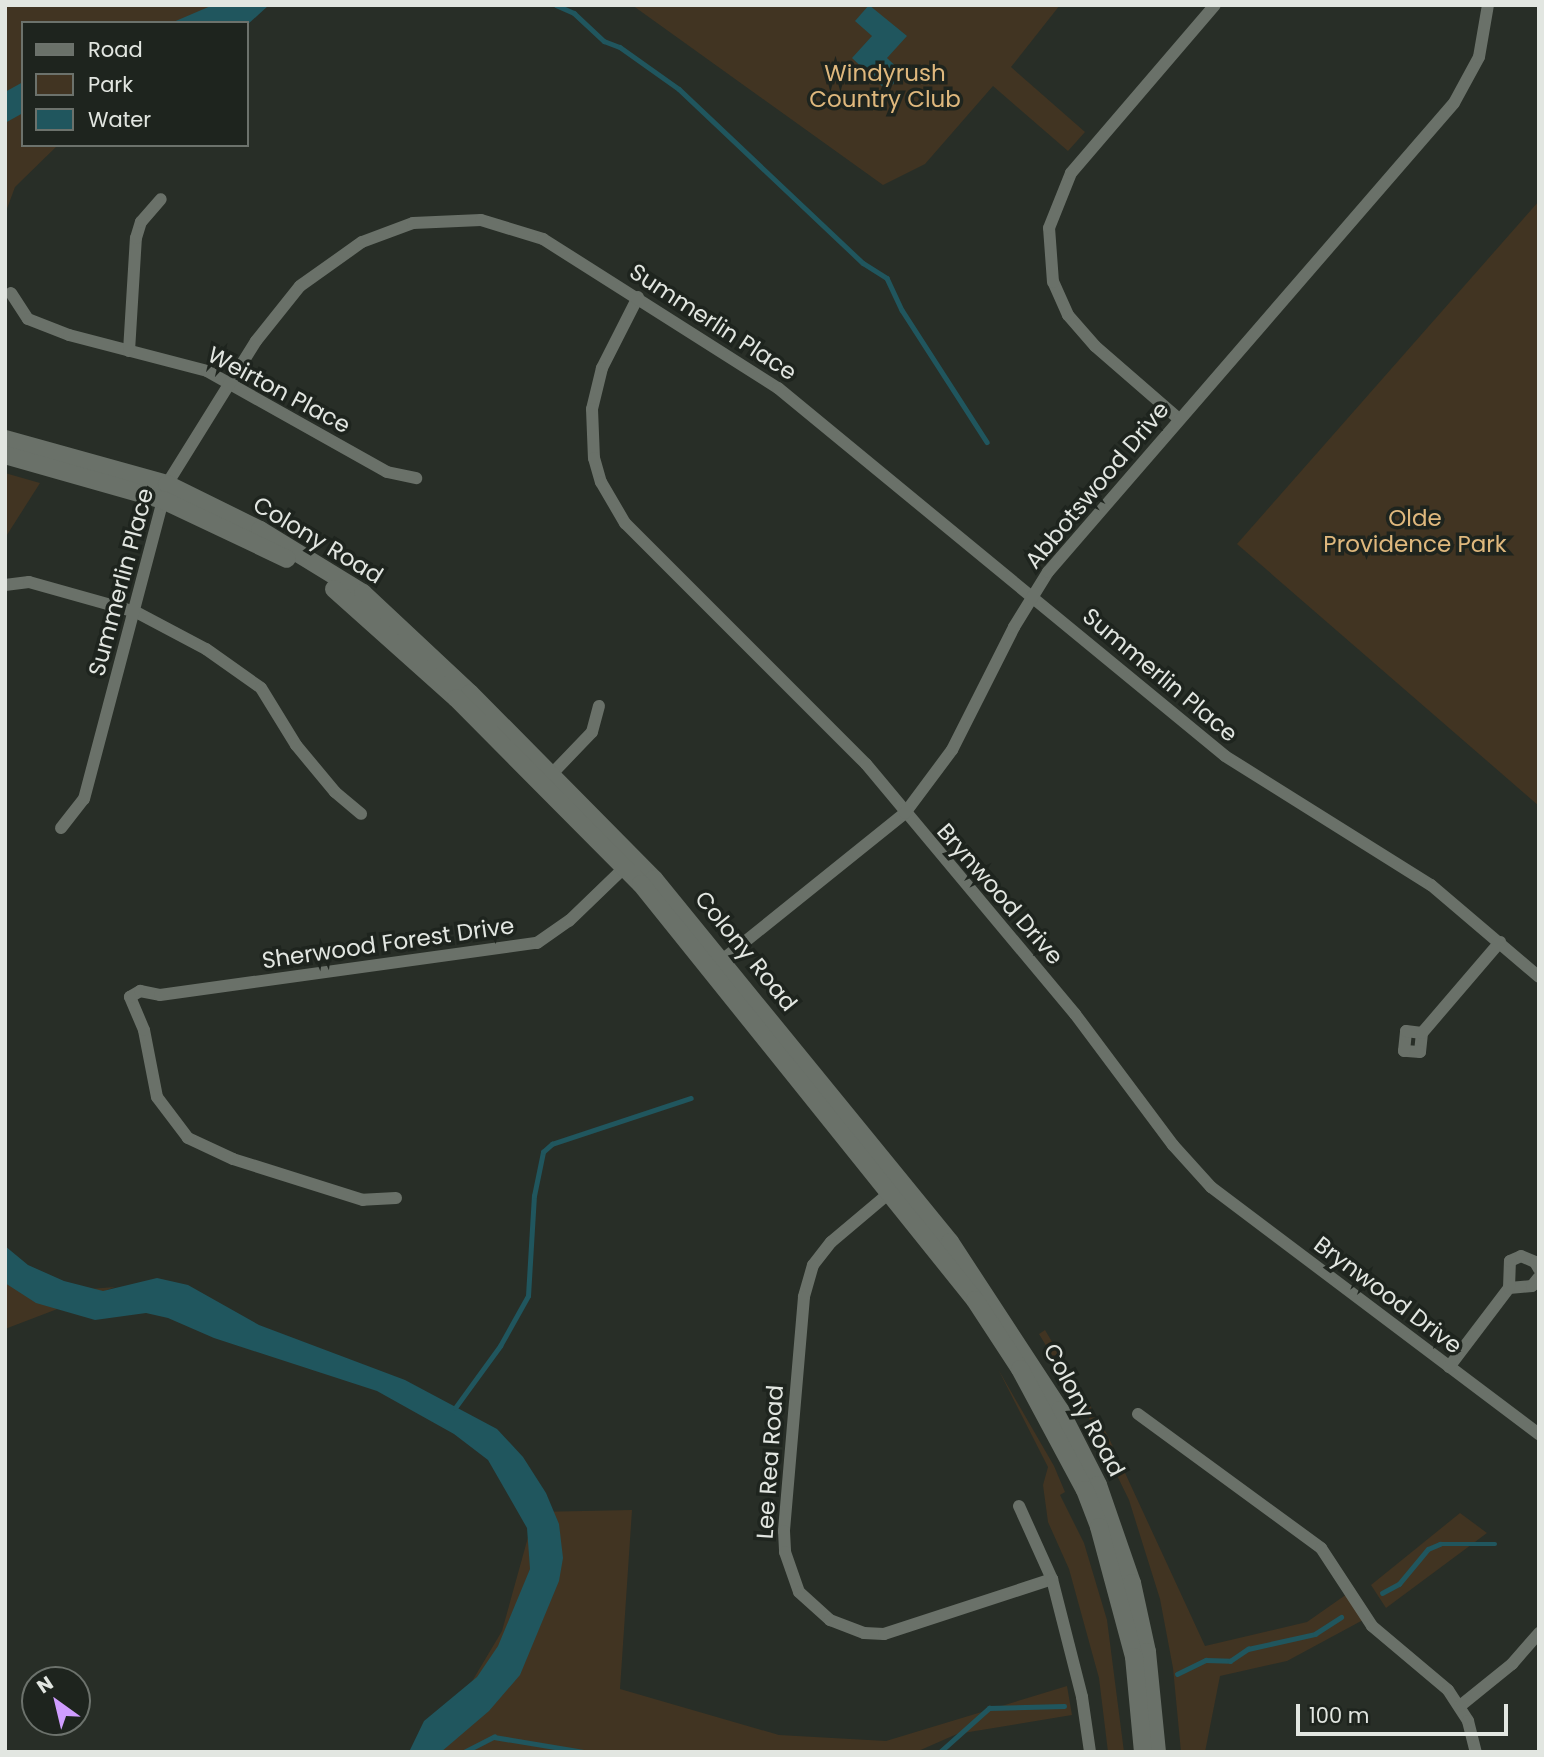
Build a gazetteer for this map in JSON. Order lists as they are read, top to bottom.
{
  "streets": {
    "main road": ["Colony Road"],
    "street": [
      "Summerlin Place",
      "Weirton Place",
      "Abbotswood Drive",
      "Brynwood Drive",
      "Sherwood Forest Drive",
      "Lee Rea Road"
    ]
  },
  "crossings": [
    ["Summerlin Place", "Weirton Place"],
    ["Summerlin Place", "Abbotswood Drive"],
    ["Summerlin Place", "Colony Road"],
    ["Summerlin Place", "Brynwood Drive"],
    ["Abbotswood Drive", "Colony Road"],
    ["Abbotswood Drive", "Brynwood Drive"],
    ["Colony Road", "Sherwood Forest Drive"],
    ["Colony Road", "Lee Rea Road"]
  ],
  "parks": ["Windyrush Country Club", "Olde Providence Park"],
  "legend": ["Road", "Park", "Water"],
  "scale_bar": "100 m",
  "north": "top left"
}
